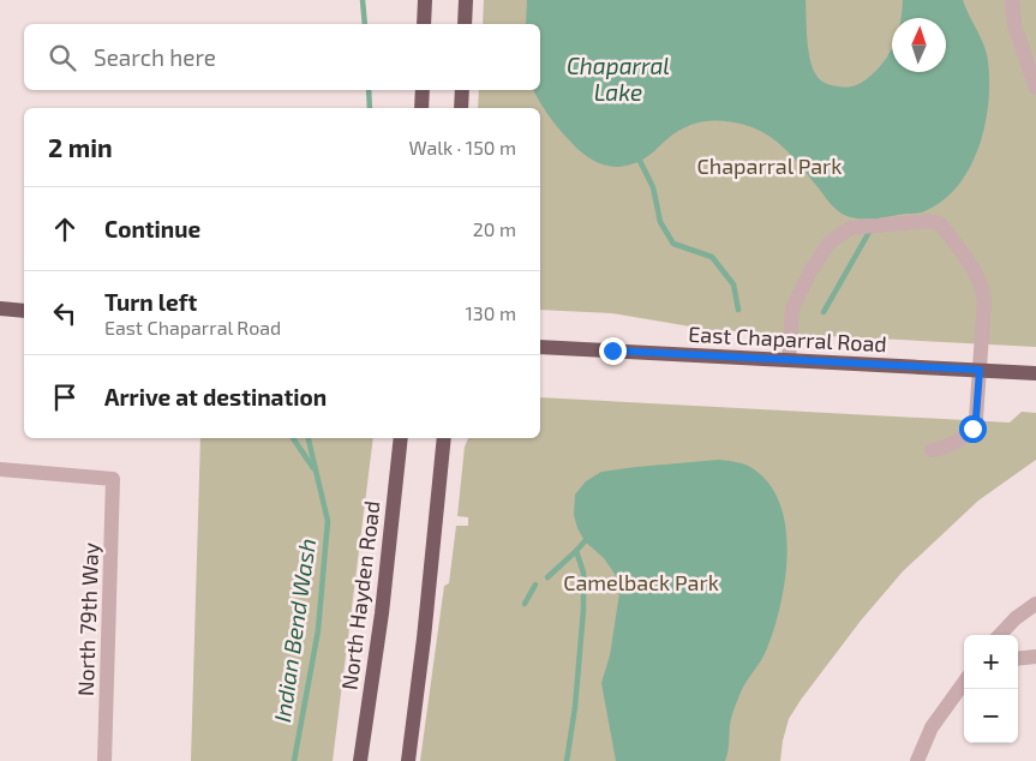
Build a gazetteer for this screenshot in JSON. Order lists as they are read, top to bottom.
{
  "streets": {
    "main road": ["East Chaparral Road", "North Hayden Road"],
    "street": ["North 79th Way"]
  },
  "water": ["Chaparral Lake", "Indian Bend Wash"],
  "parks": ["Chaparral Park", "Camelback Park"],
  "north": "top",
  "page": {
    "search": "Search here",
    "heading": ["2 min", "Walk · 150 m"],
    "list": [
      ["Continue", "20 m"],
      ["Turn left", "East Chaparral Road", "130 m"],
      "Arrive at destination"
    ],
    "map_buttons": ["+", "−"]
  }
}
